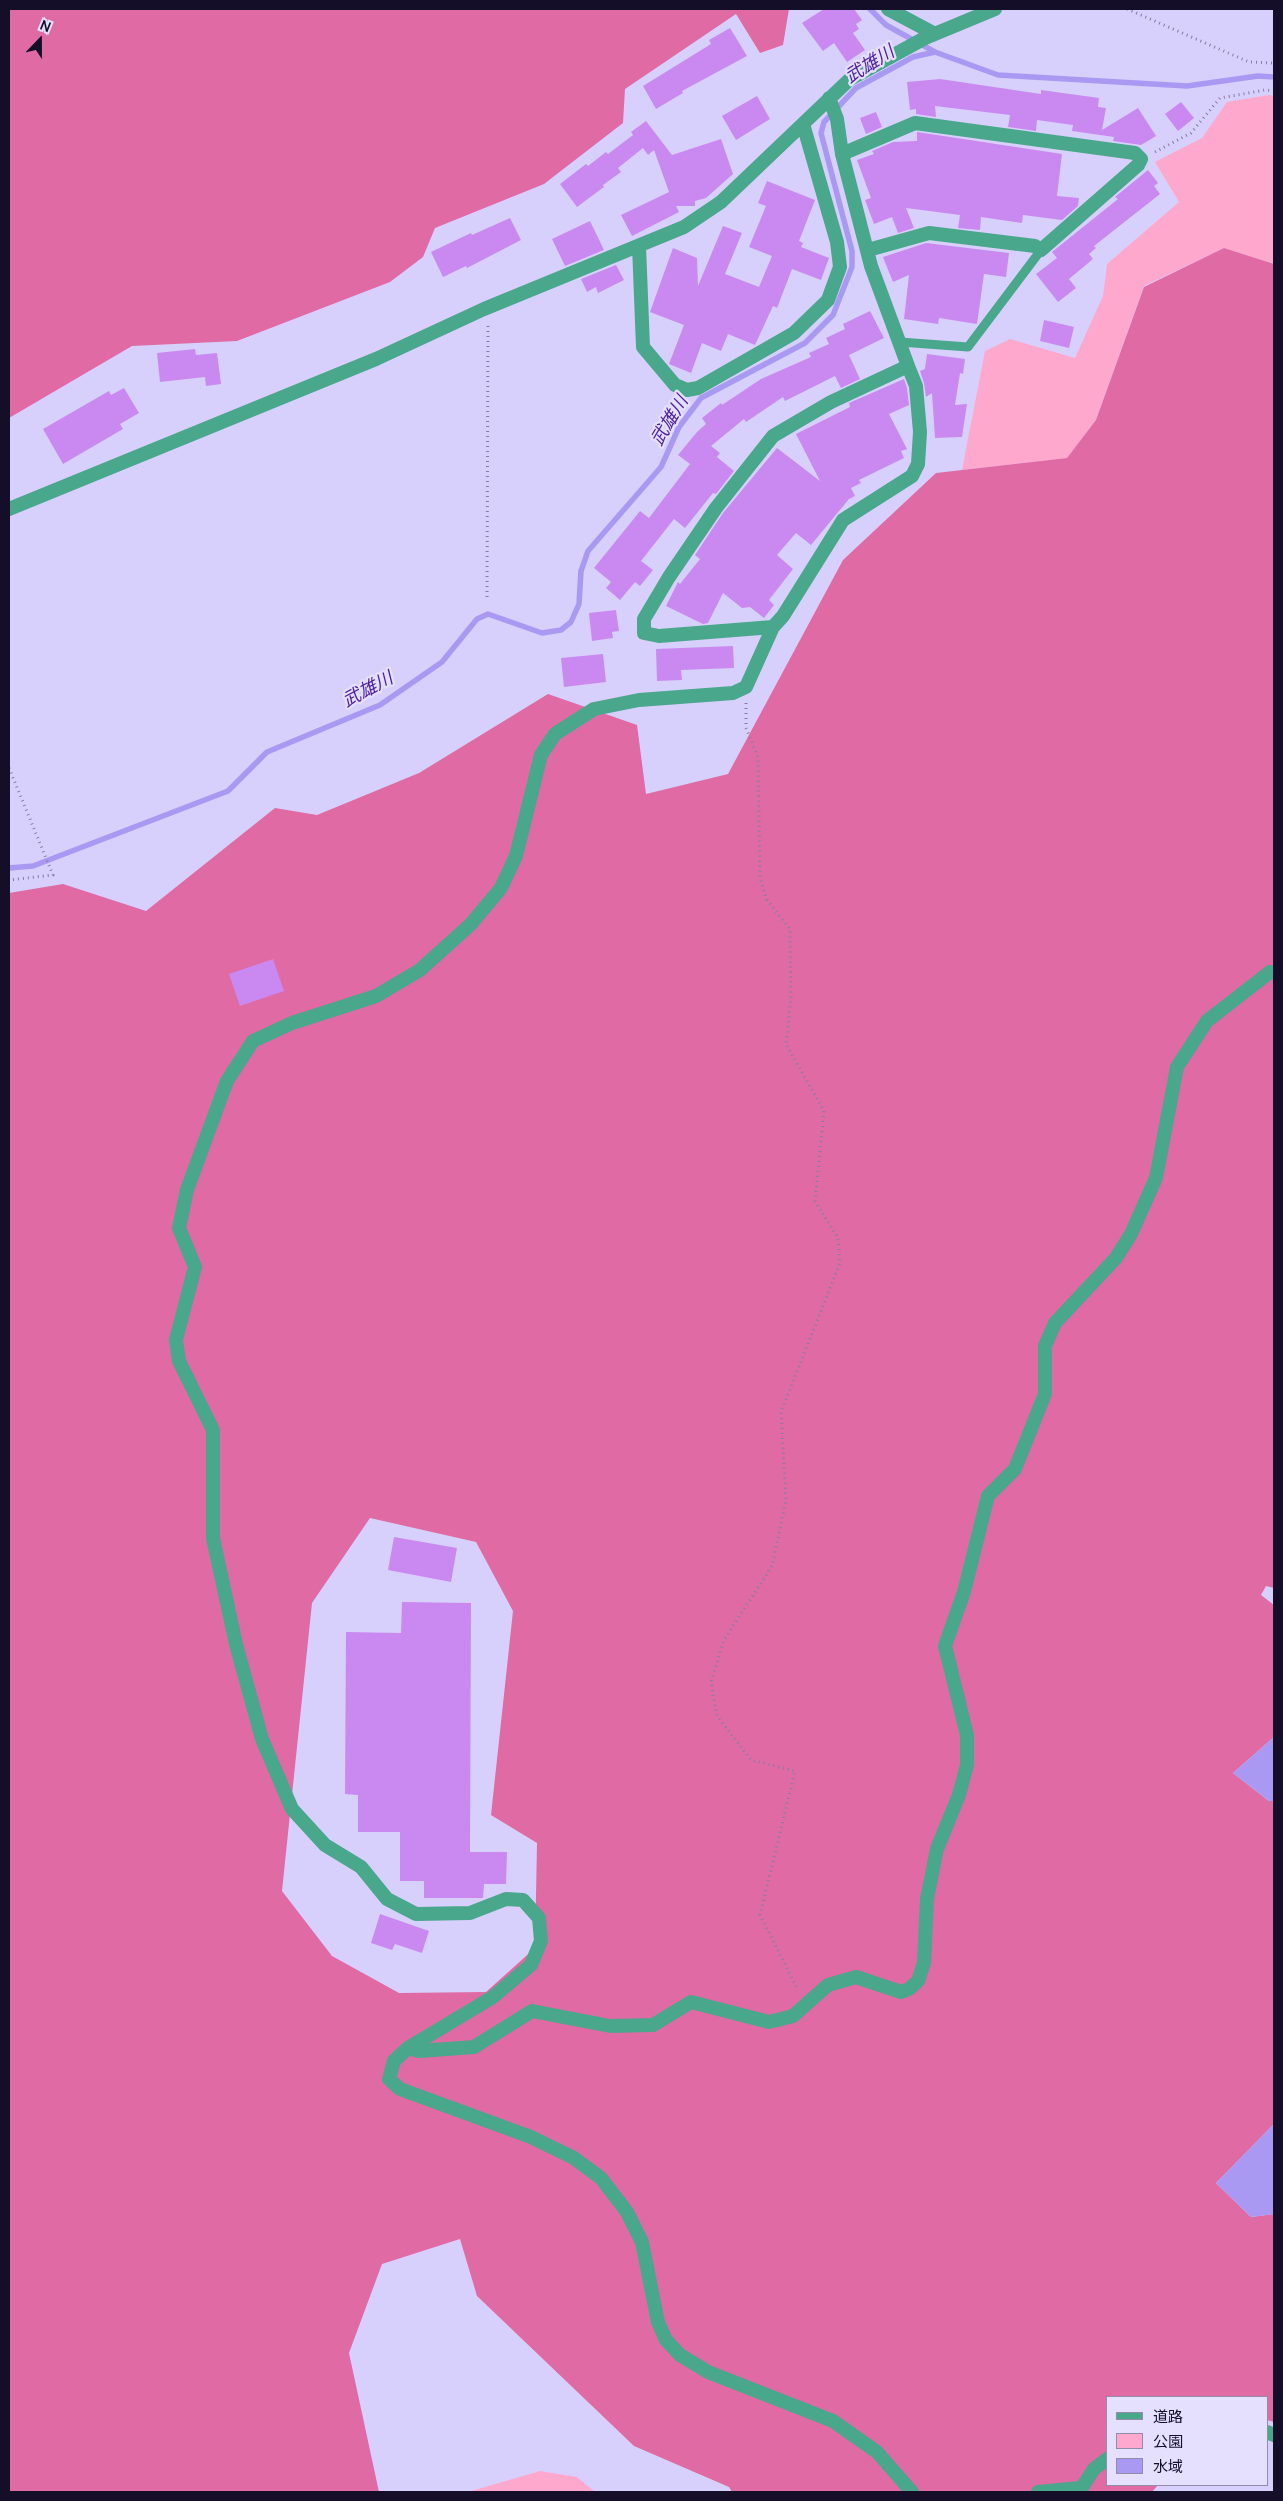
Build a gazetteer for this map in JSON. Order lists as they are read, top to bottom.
{
  "water": ["武雄川"],
  "legend": ["道路", "公園", "水域"],
  "north": "top"
}
